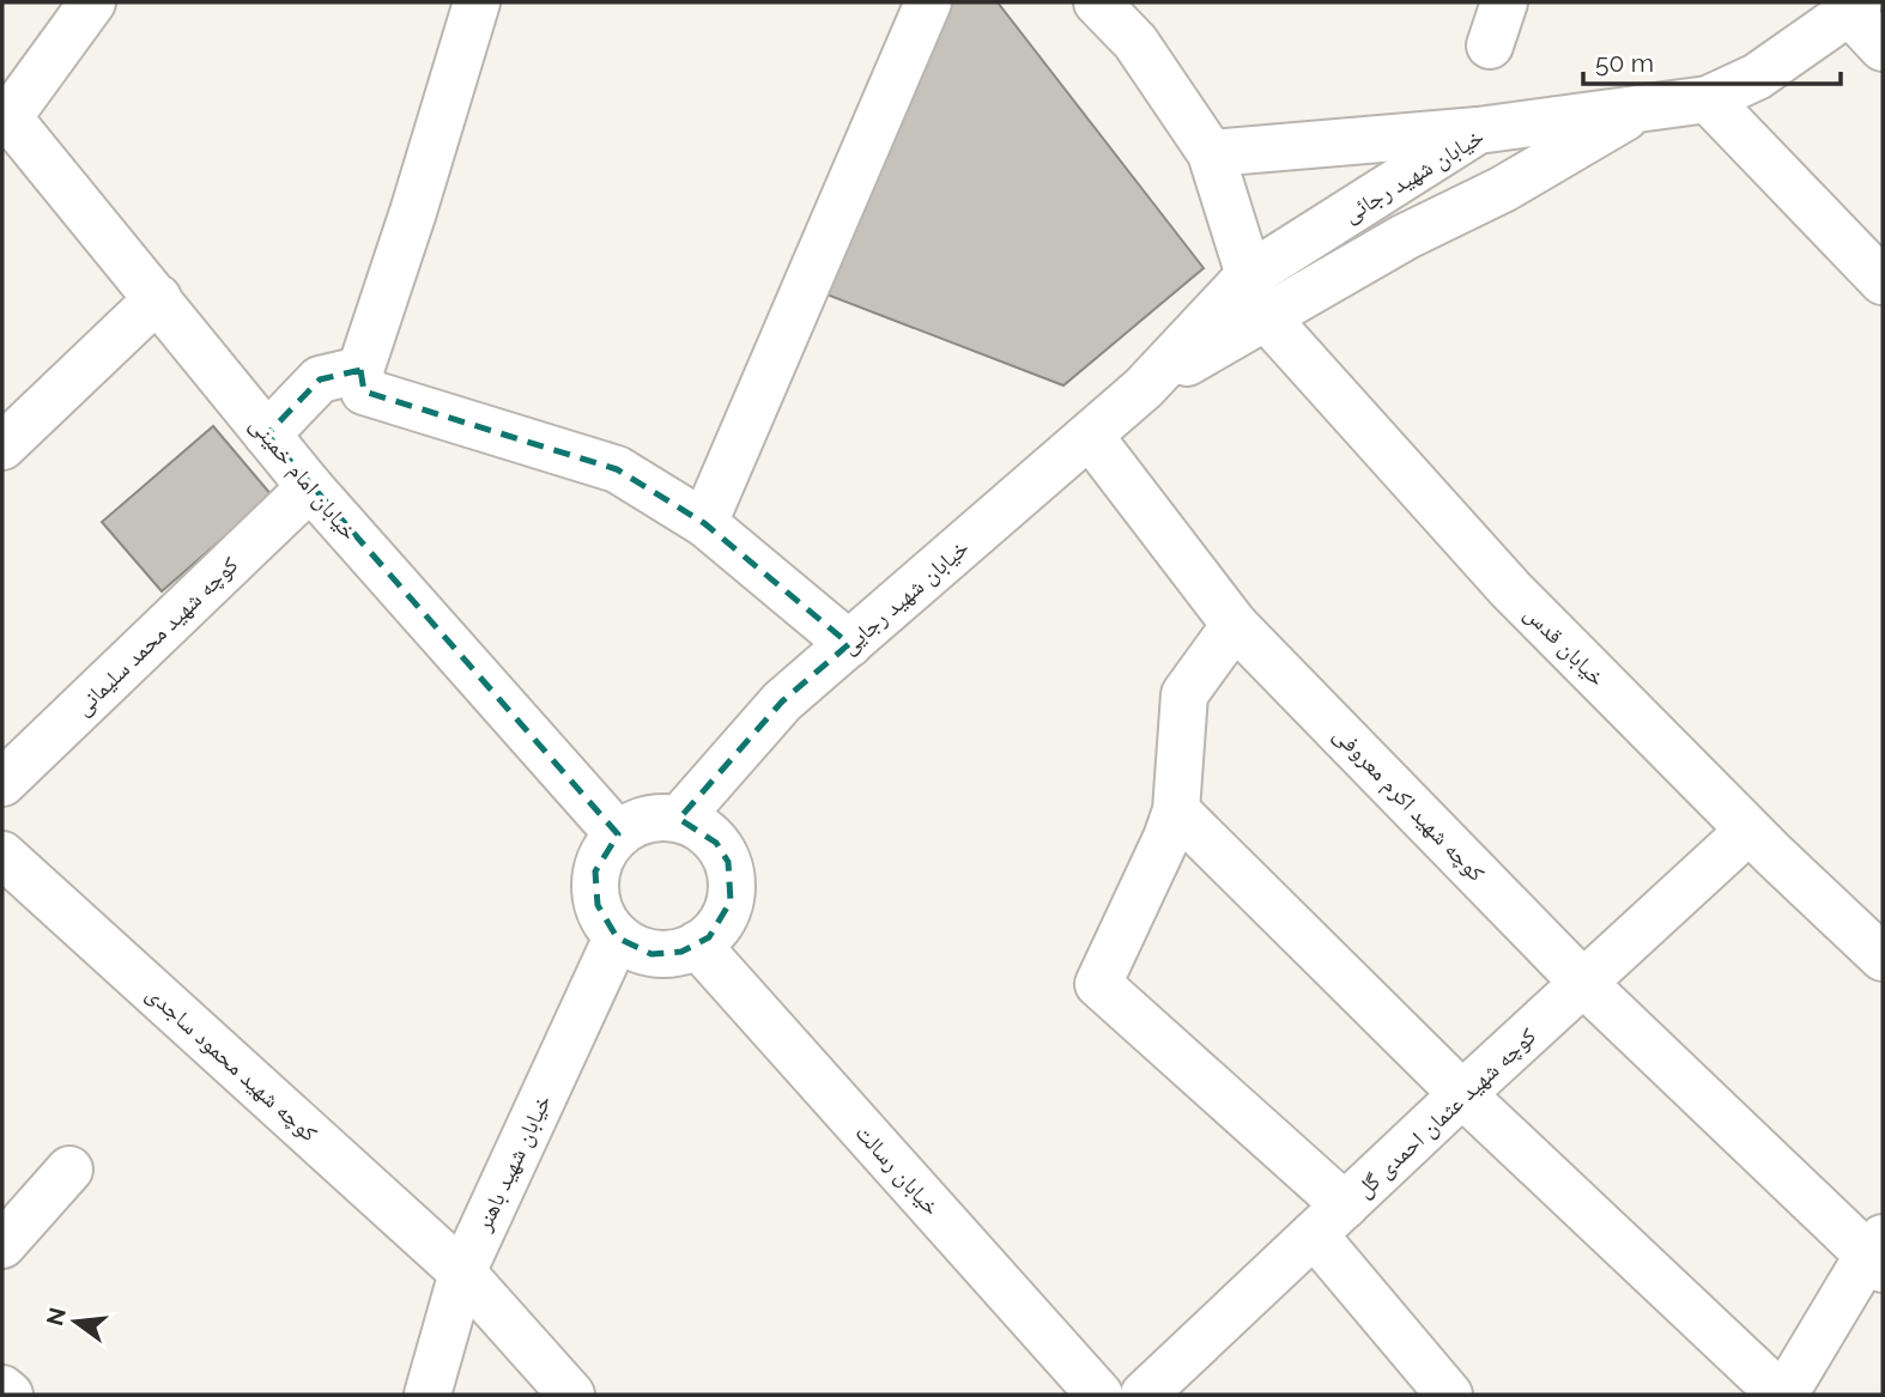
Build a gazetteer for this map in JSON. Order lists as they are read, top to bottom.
{
  "streets": {
    "street": [
      "خیابان شهید رجائی",
      "خیابان امام خمینی",
      "خیابان شهید رجایی",
      "کوچه شهید محمد سلیمانی",
      "خیابان قدس",
      "کوچه شهید اکرم معروفی",
      "کوچه شهید محمود ساجدی",
      "کوچه شهید عثمان احمدی گل",
      "خیابان شهید باهنر",
      "خیابان رسالت"
    ]
  },
  "crossings": [
    ["خیابان شهید رجائی", "خیابان شهید رجایی"],
    ["خیابان شهید رجائی", "خیابان قدس"],
    ["خیابان امام خمینی", "خیابان شهید رجایی"],
    ["خیابان امام خمینی", "کوچه شهید محمد سلیمانی"],
    ["خیابان امام خمینی", "خیابان شهید باهنر"],
    ["خیابان امام خمینی", "خیابان رسالت"],
    ["خیابان شهید رجایی", "خیابان قدس"],
    ["خیابان شهید رجایی", "کوچه شهید اکرم معروفی"],
    ["خیابان شهید رجایی", "خیابان شهید باهنر"],
    ["خیابان شهید رجایی", "خیابان رسالت"],
    ["خیابان قدس", "کوچه شهید عثمان احمدی گل"],
    ["کوچه شهید اکرم معروفی", "کوچه شهید عثمان احمدی گل"],
    ["کوچه شهید محمود ساجدی", "خیابان شهید باهنر"],
    ["خیابان شهید باهنر", "خیابان رسالت"]
  ],
  "scale_bar": "50 m",
  "north": "left"
}
